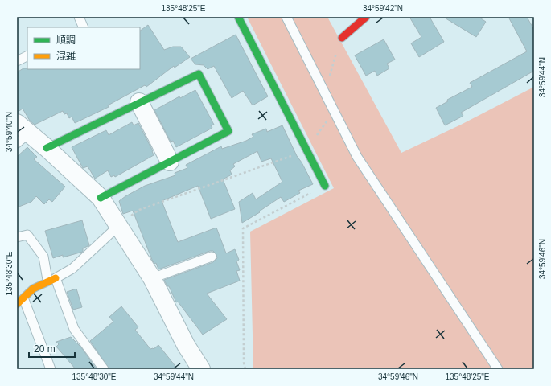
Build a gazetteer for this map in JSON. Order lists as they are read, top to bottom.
{
  "legend": ["順調", "混雑"],
  "scale_bar": "20 m",
  "coordinates": [
    "135°48'25\"E",
    "34°59'42\"N",
    "34°59'44\"N",
    "34°59'40\"N",
    "34°59'46\"N",
    "135°48'30\"E"
  ]
}
